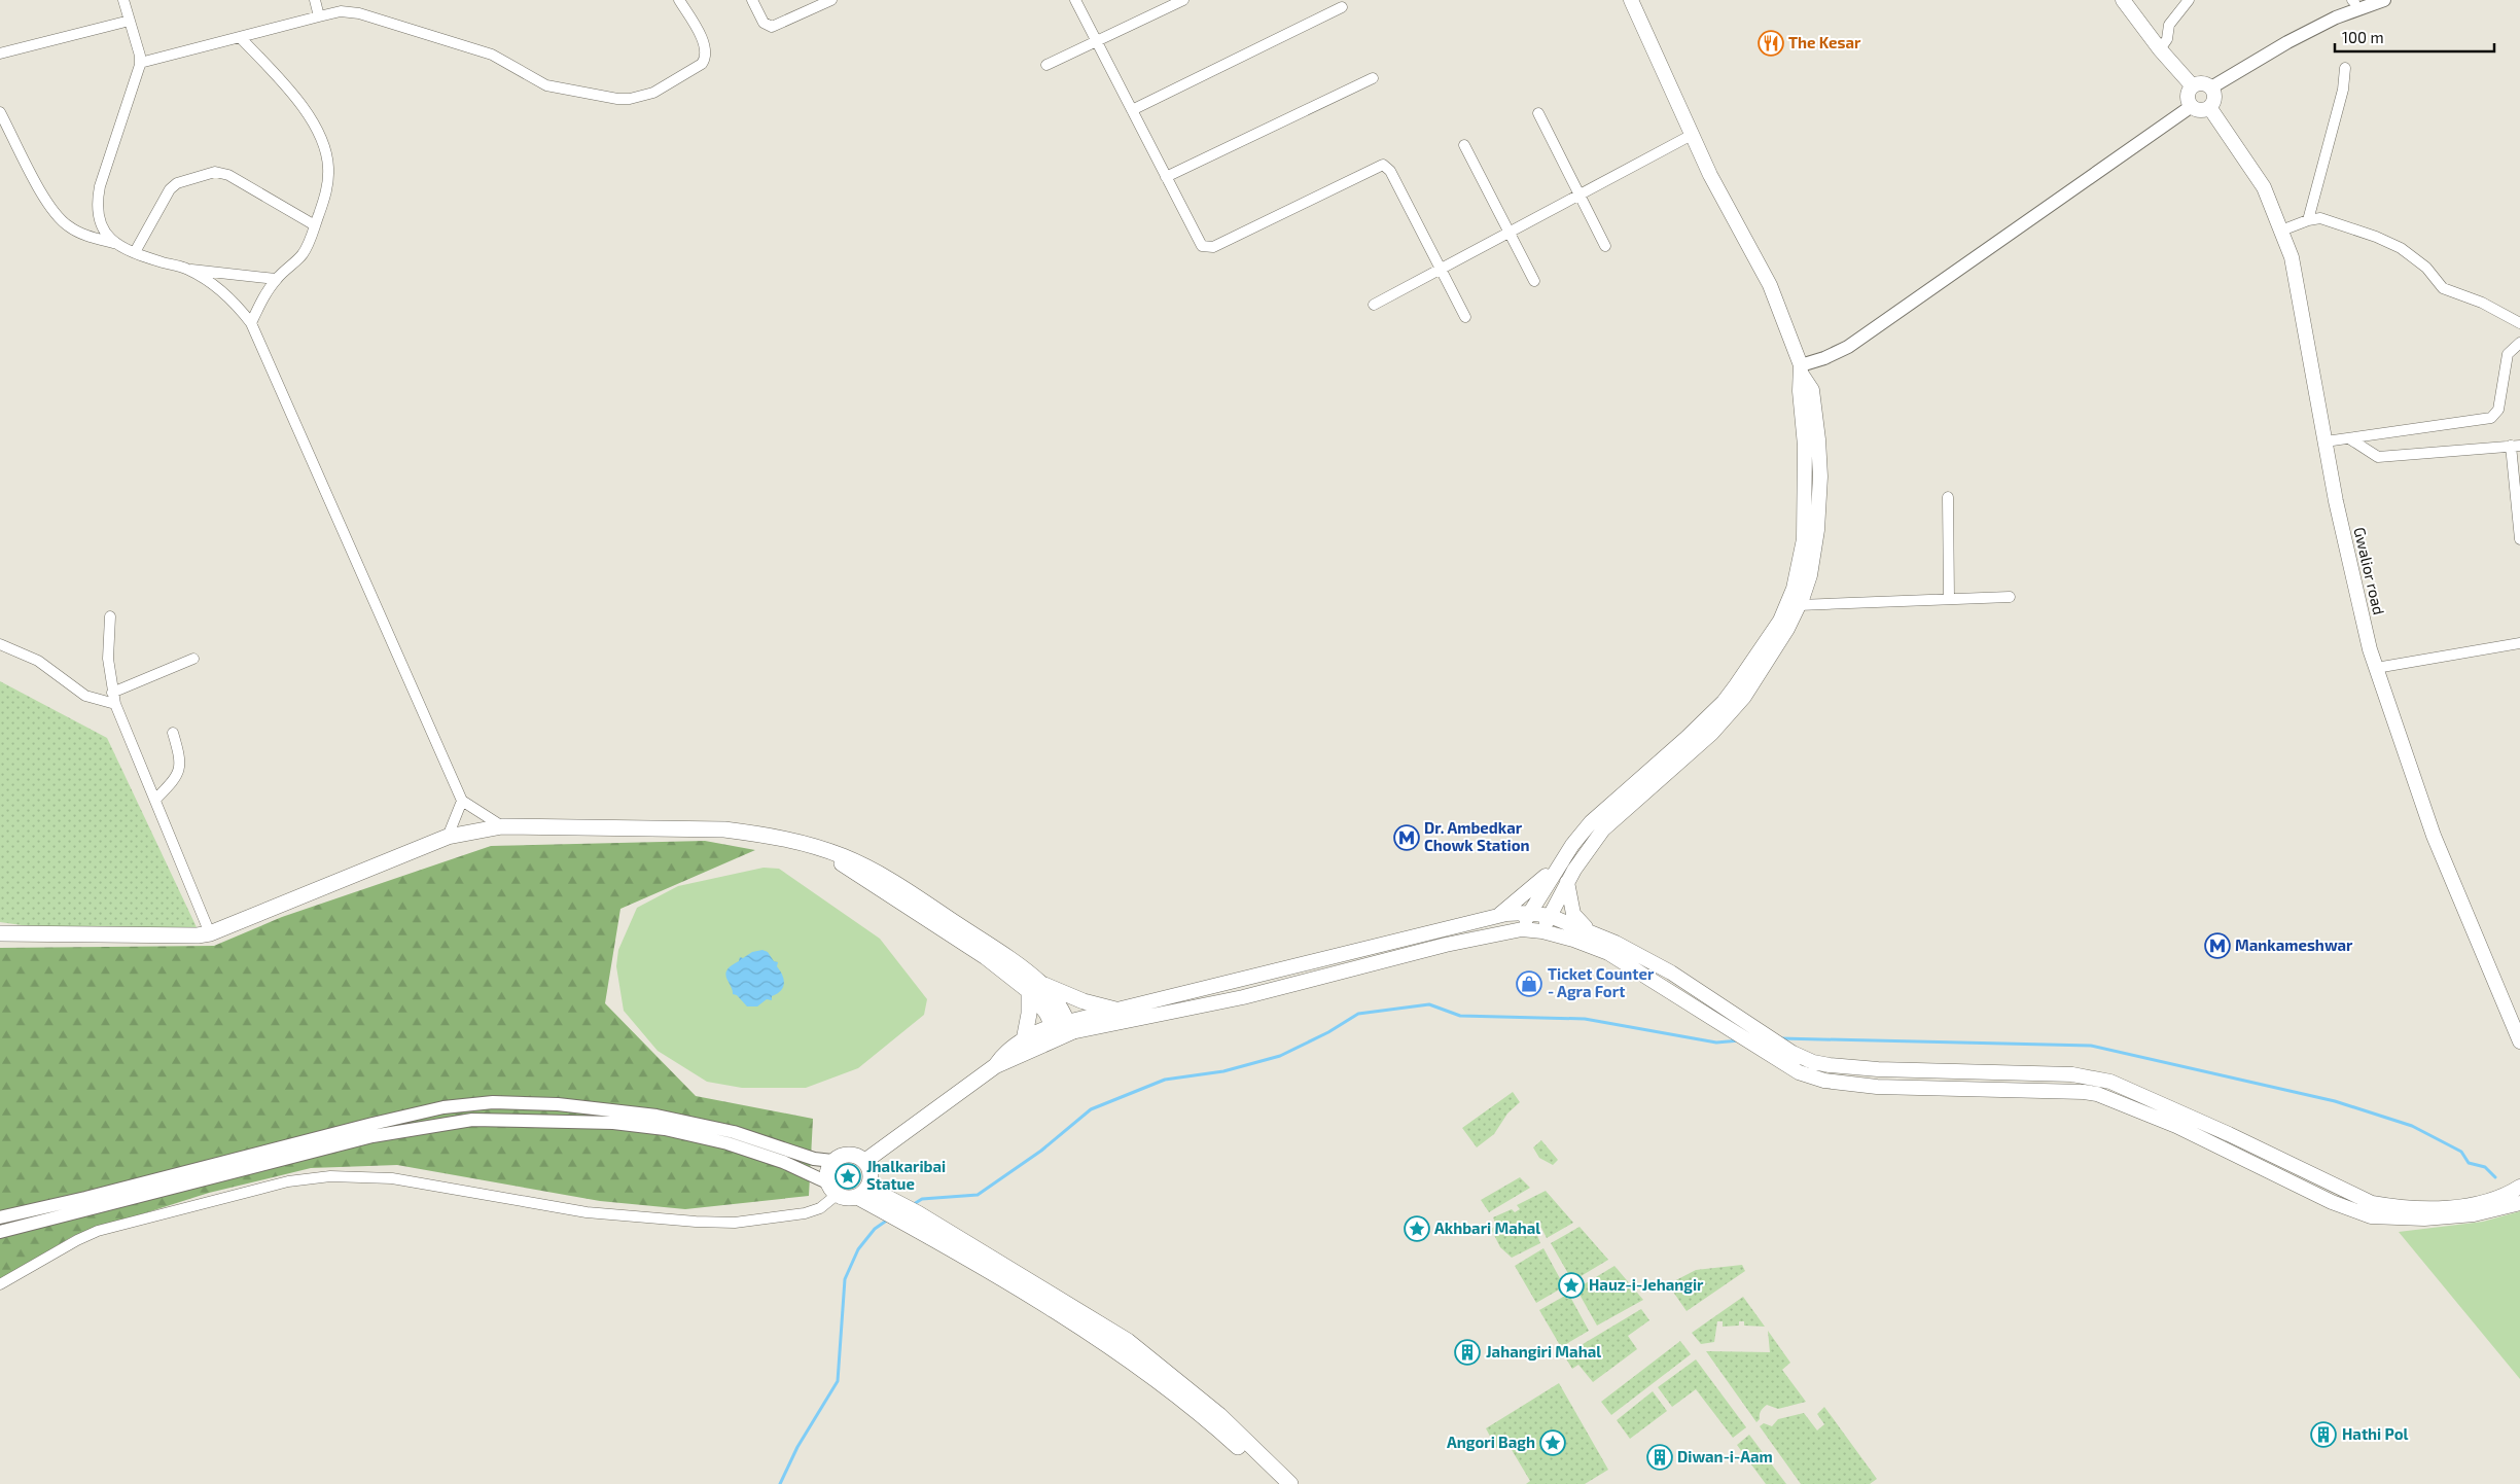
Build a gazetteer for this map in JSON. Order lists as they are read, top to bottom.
{
  "streets": {
    "main road": ["Gwalior road"]
  },
  "places": {
    "restaurant": ["The Kesar"],
    "metro station": ["Dr. Ambedkar Chowk Station", "Mankameshwar"],
    "shop": ["Ticket Counter - Agra Fort"],
    "place": [
      "Jhalkaribai Statue",
      "Akhbari Mahal",
      "Hauz-i-Jehangir",
      "Angori Bagh"
    ],
    "building": ["Jahangiri Mahal", "Hathi Pol", "Diwan-i-Aam"]
  },
  "scale_bar": "100 m"
}
